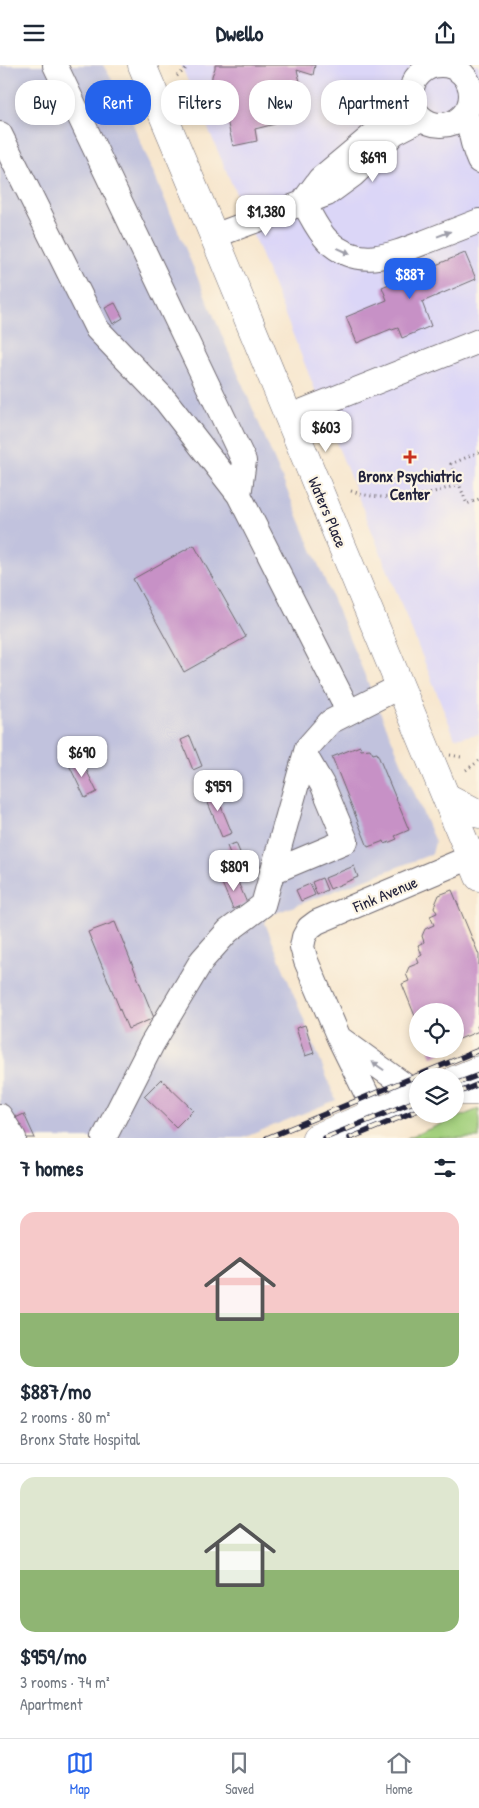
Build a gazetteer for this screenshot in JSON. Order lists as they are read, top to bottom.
{
  "streets": {
    "main road": ["Waters Place"],
    "street": ["Fink Avenue"]
  },
  "crossings": [
    ["Waters Place", "Fink Avenue"]
  ],
  "places": {
    "health": ["Bronx Psychiatric Center"]
  },
  "page": {
    "header": "Dwello",
    "chip": [
      "Buy",
      "Rent",
      "Filters",
      "New",
      "Apartment"
    ],
    "price": [
      "$699",
      "$1,380",
      "$887",
      "$603",
      "$690",
      "$959",
      "$809"
    ],
    "heading": "7 homes",
    "list": [
      {
        "name": "$887/mo",
        "note": "2 rooms · 80 m² · Bronx State Hospital"
      },
      {
        "name": "$959/mo",
        "note": "3 rooms · 74 m² · Apartment"
      }
    ],
    "tabs": ["Map", "Saved", "Home"]
  }
}
